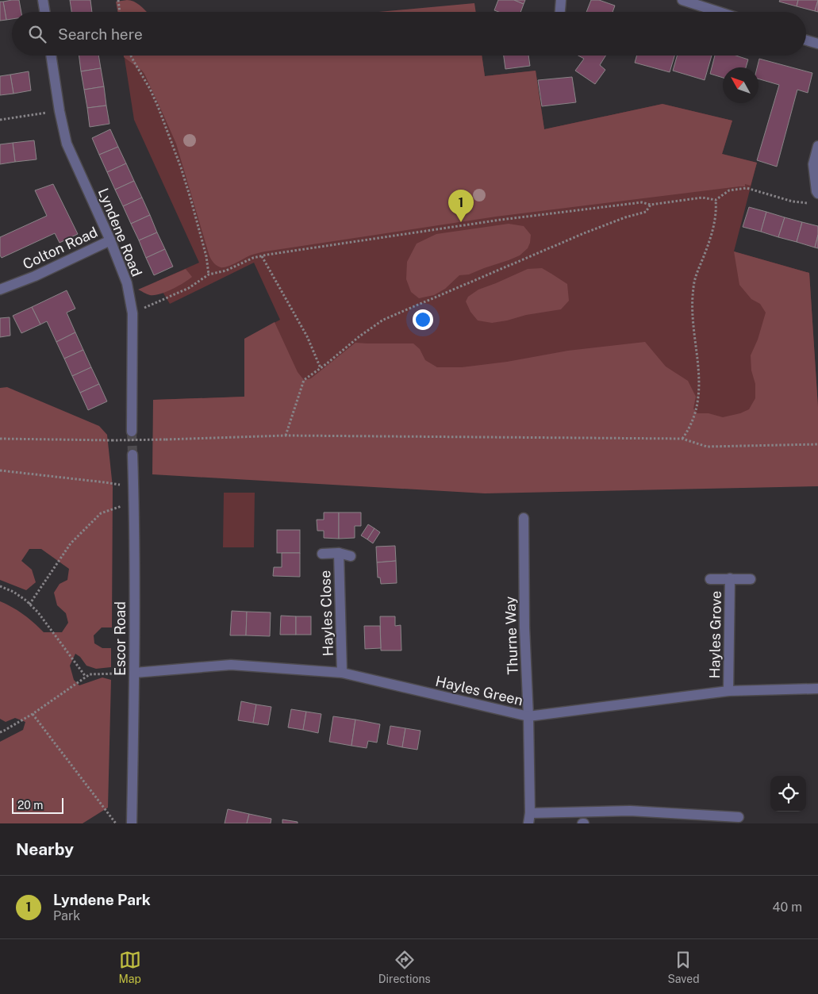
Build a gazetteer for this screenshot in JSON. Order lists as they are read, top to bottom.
{
  "streets": {
    "street": [
      "Lyndene Road",
      "Colton Road",
      "Hayles Close",
      "Hayles Grove",
      "Thurne Way",
      "Escor Road",
      "Hayles Green"
    ]
  },
  "crossings": [
    ["Lyndene Road", "Colton Road"],
    ["Hayles Close", "Hayles Green"],
    ["Hayles Grove", "Hayles Green"],
    ["Thurne Way", "Hayles Green"],
    ["Escor Road", "Hayles Green"]
  ],
  "scale_bar": "20 m",
  "north": "top left",
  "page": {
    "search": "Search here",
    "pins": "1",
    "scale": "20 m",
    "heading": "Nearby",
    "list": [
      {
        "mark": "1",
        "name": "Lyndene Park",
        "note": "Park",
        "value": "40 m"
      }
    ],
    "nav": ["Map", "Directions", "Saved"]
  }
}
